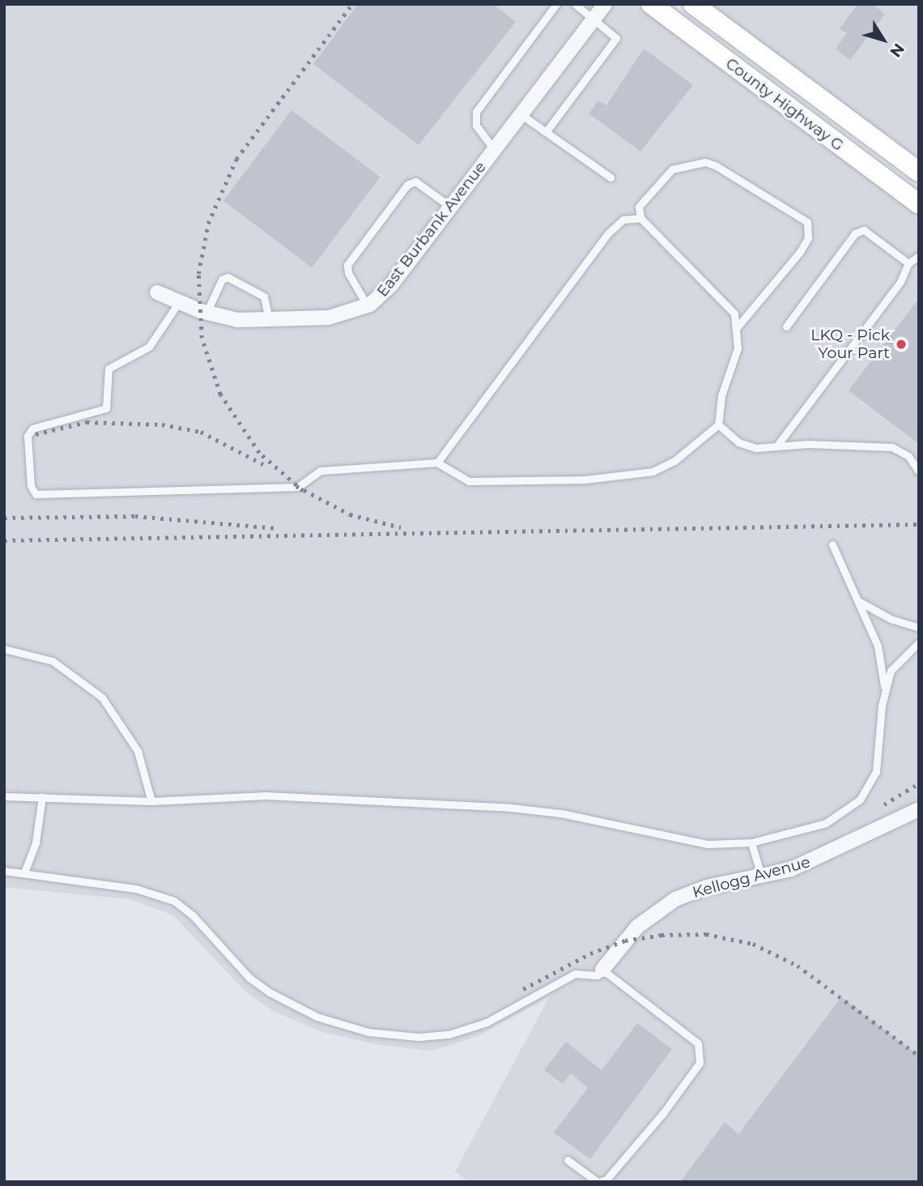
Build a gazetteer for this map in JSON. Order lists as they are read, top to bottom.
{
  "streets": {
    "main road": ["County Highway G"],
    "street": ["East Burbank Avenue", "Kellogg Avenue"]
  },
  "places": ["LKQ - Pick Your Part"],
  "north": "bottom right"
}
